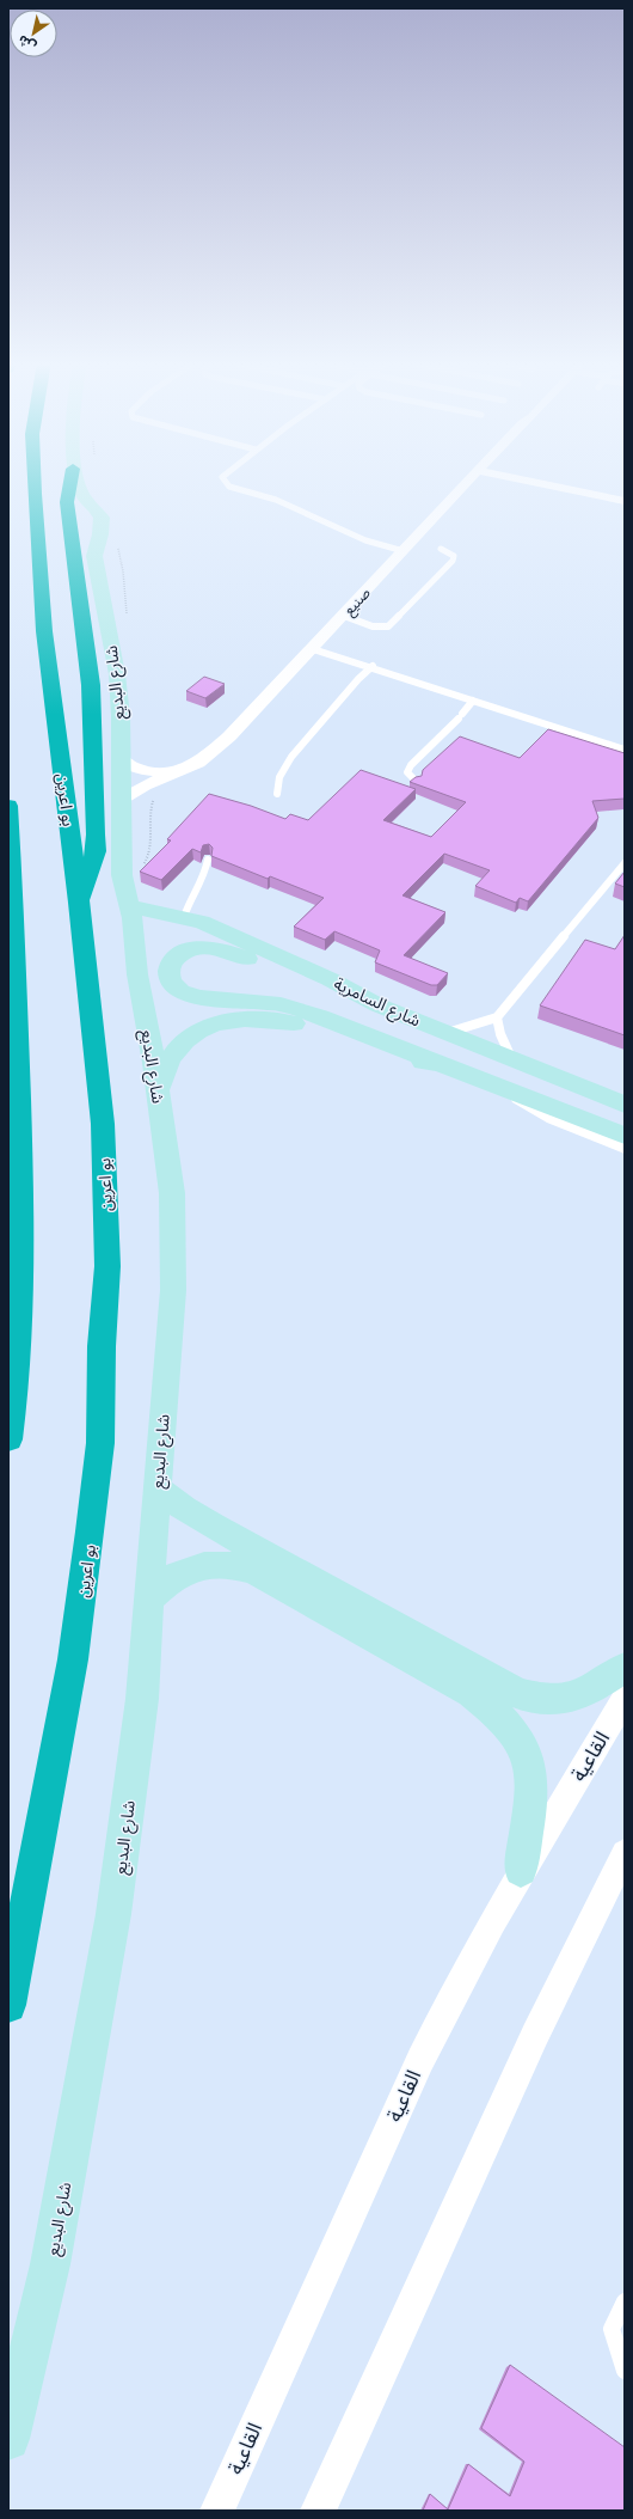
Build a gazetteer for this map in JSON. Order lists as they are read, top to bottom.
{
  "streets": {
    "highway": ["بو اعرين"],
    "main road": ["شارع البديع", "شارع السامرية"],
    "street": ["صنيع", "القاعية"]
  },
  "crossings": [
    ["صنيع", "شارع البديع"],
    ["شارع البديع", "شارع السامرية"]
  ],
  "north": "bottom left"
}
